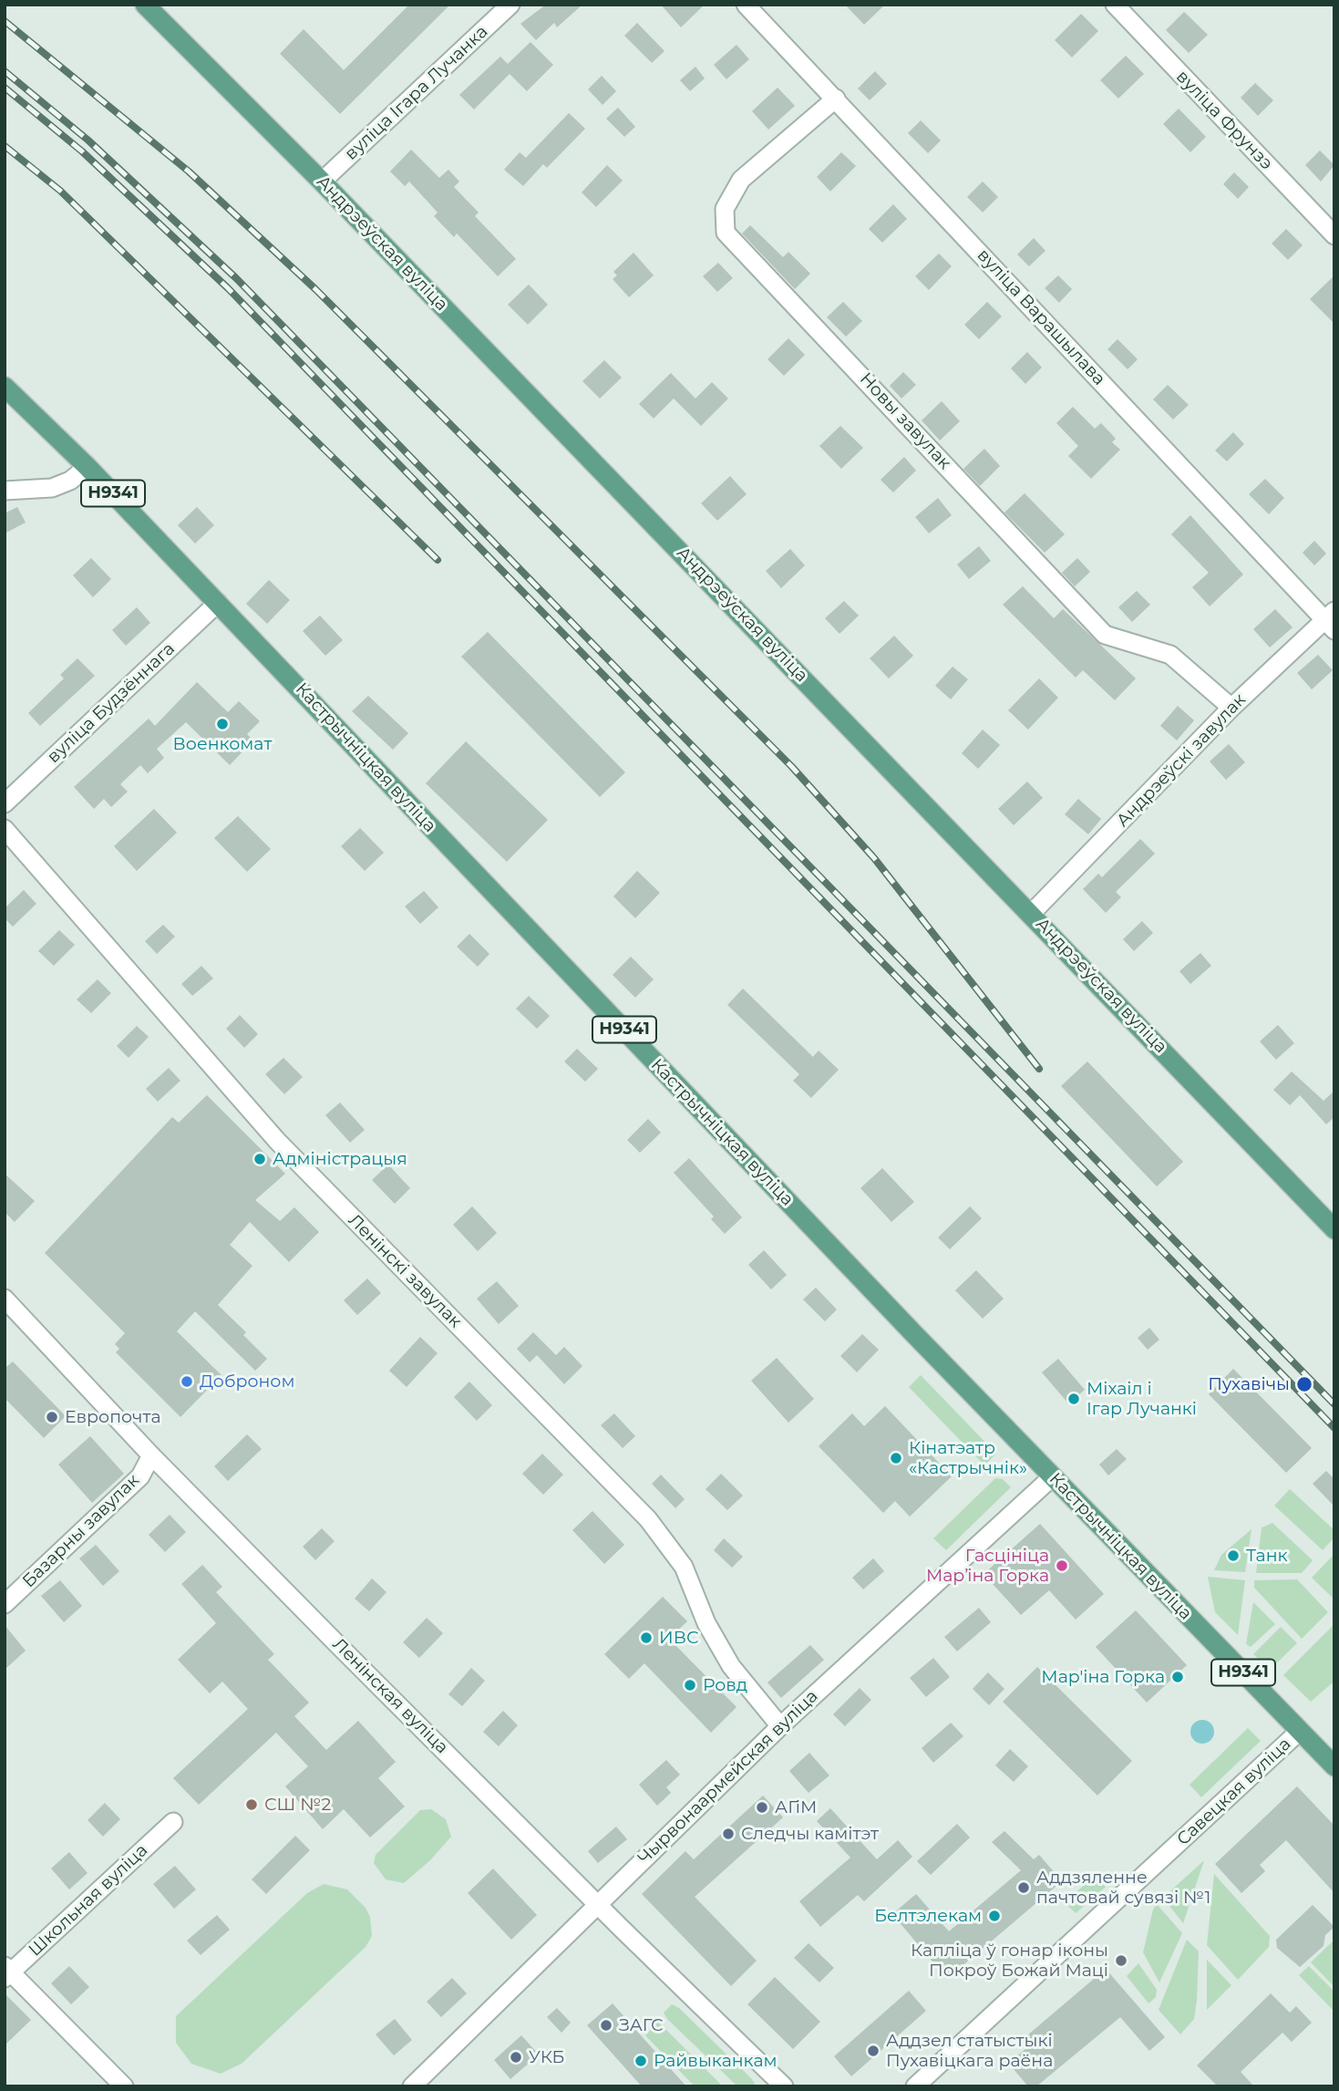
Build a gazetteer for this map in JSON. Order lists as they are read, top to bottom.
{
  "streets": {
    "main road": ["Андрэеўская вуліца", "Н9341", "Кастрычніцкая вуліца"],
    "street": [
      "вуліца Ігара Лучанка",
      "вуліца Фрунзэ",
      "вуліца Варашылава",
      "Новы завулак",
      "вуліца Будзённага",
      "Андрэеўскі завулак",
      "Ленінскі завулак",
      "Базарны завулак",
      "Ленінская вуліца",
      "Чырвонаармейская вуліца",
      "Савецкая вуліца",
      "Школьная вуліца"
    ]
  },
  "crossings": [
    ["вуліца Ігара Лучанка", "Андрэеўская вуліца"],
    ["Андрэеўская вуліца", "Андрэеўскі завулак"],
    ["вуліца Варашылава", "Новы завулак"],
    ["вуліца Варашылава", "Андрэеўскі завулак"],
    ["Новы завулак", "Андрэеўскі завулак"],
    ["вуліца Будзённага", "Кастрычніцкая вуліца"],
    ["Кастрычніцкая вуліца", "Чырвонаармейская вуліца"],
    ["Кастрычніцкая вуліца", "Савецкая вуліца"],
    ["Ленінскі завулак", "Чырвонаармейская вуліца"],
    ["Базарны завулак", "Ленінская вуліца"],
    ["Ленінская вуліца", "Чырвонаармейская вуліца"]
  ],
  "places": [
    "Военкомат",
    "Адміністрацыя",
    "Доброном",
    "Пухавічы",
    "Міхаіл і Ігар Лучанкі",
    "Европочта",
    "Кінатэатр «Кастрычнік»",
    "Танк",
    "Гасцініца Марʼіна Горка",
    "ИВС",
    "Мар'іна Горка",
    "Ровд",
    "СШ №2",
    "АГіМ",
    "Следчы камітэт",
    "Аддзяленне пачтовай сувязі №1",
    "Белтэлекам",
    "Капліца ў гонар іконы Покроў Божай Маці",
    "ЗАГС",
    "Аддзел статыстыкі Пухавіцкага раёна",
    "УКБ",
    "Райвыканкам"
  ]
}
